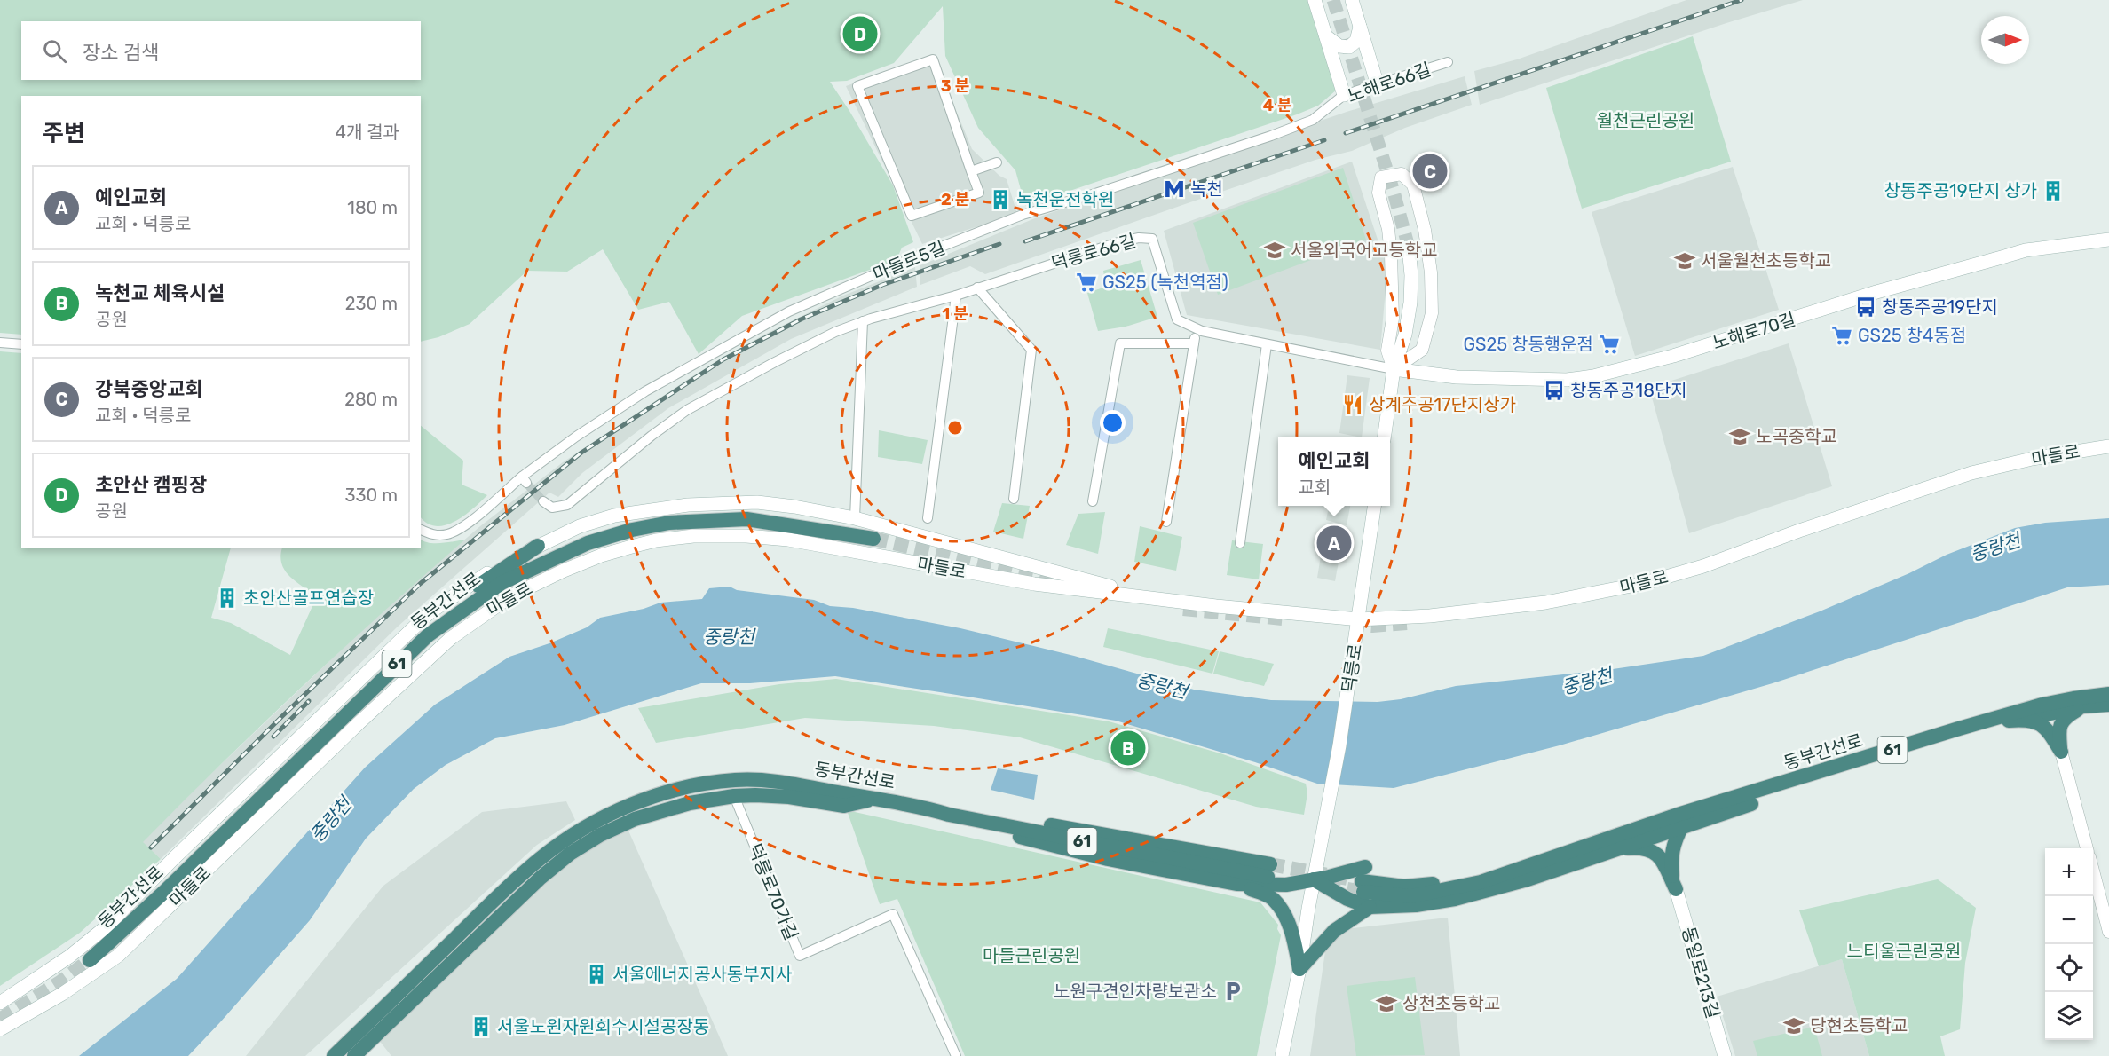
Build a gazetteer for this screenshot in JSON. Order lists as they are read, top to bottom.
{
  "streets": {
    "highway": ["동부간선로", "61"],
    "main road": [
      "노해로70길",
      "마들로",
      "덕릉로",
      "동일로213길"
    ],
    "street": [
      "노해로66길",
      "덕릉로66길",
      "마들로5길",
      "덕릉로70가길"
    ]
  },
  "crossings": [
    ["노해로66길", "마들로5길"],
    ["덕릉로66길", "노해로70길"],
    ["마들로", "덕릉로"]
  ],
  "water": ["중랑천"],
  "parks": ["월천근린공원", "느티울근린공원", "마들근린공원"],
  "places": {
    "metro station": ["녹천"],
    "building": [
      "창동주공19단지 상가",
      "녹천운전학원",
      "초안산골프연습장",
      "서울에너지공사동부지사",
      "서울노원자원회수시설공장동"
    ],
    "school or university": [
      "서울외국어고등학교",
      "서울월천초등학교",
      "노곡중학교",
      "상천초등학교",
      "당현초등학교"
    ],
    "supermarket": ["GS25 (녹천역점)", "GS25 창4동점", "GS25 창동행운점"],
    "bus stop": ["창동주공19단지", "창동주공18단지"],
    "restaurant": ["상계주공17단지상가"],
    "parking": ["노원구견인차량보관소"]
  },
  "north": "right",
  "page": {
    "pins": [
      "D",
      "C",
      "A",
      "B"
    ],
    "search": "장소 검색",
    "heading": ["주변", "4개 결과"],
    "list": [
      {
        "mark": "A",
        "name": "예인교회",
        "note": "교회 · 덕릉로",
        "value": "180 m"
      },
      {
        "mark": "B",
        "name": "녹천교 체육시설",
        "note": "공원",
        "value": "230 m"
      },
      {
        "mark": "C",
        "name": "강북중앙교회",
        "note": "교회 · 덕릉로",
        "value": "280 m"
      },
      {
        "mark": "D",
        "name": "초안산 캠핑장",
        "note": "공원",
        "value": "330 m"
      }
    ],
    "popup": ["예인교회", "교회"],
    "map_buttons": ["+", "−"]
  },
  "rings": [
    "3 분",
    "4 분",
    "2 분",
    "1 분"
  ]
}
